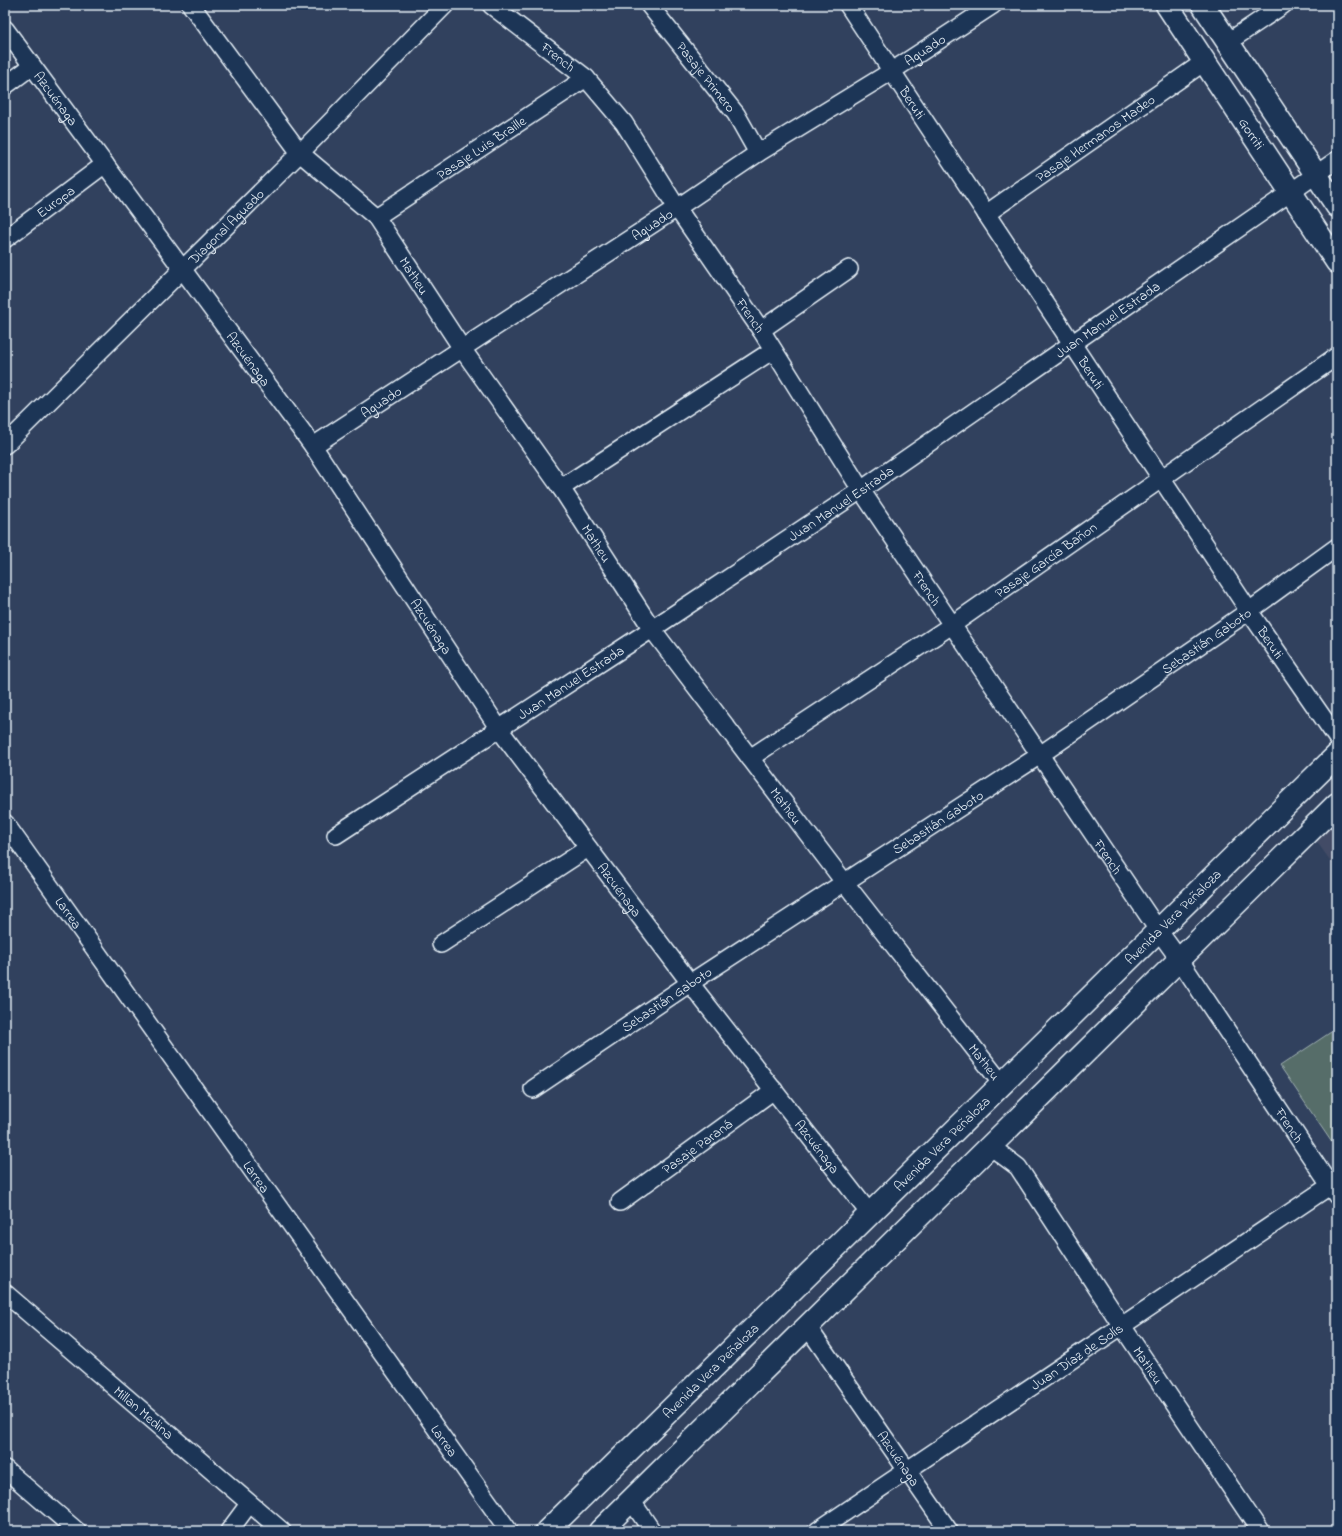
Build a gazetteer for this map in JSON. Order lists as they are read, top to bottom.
{
  "streets": {
    "main road": ["Gorriti", "Avenida Vera Peñaloza"],
    "street": [
      "Aguado",
      "French",
      "Pasaje Primero",
      "Azcuénaga",
      "Beruti",
      "Pasaje Hermanos Madeo",
      "Pasaje Luis Braille",
      "Europa",
      "Diagonal Aguado",
      "Matheu",
      "Juan Manuel Estrada",
      "Pasaje García Bañon",
      "Sebastián Gaboto",
      "Larrea",
      "Pasaje Paraná",
      "Juan Díaz de Solís",
      "Millan Medina"
    ]
  },
  "crossings": [
    ["Aguado", "French"],
    ["Aguado", "Pasaje Primero"],
    ["Aguado", "Azcuénaga"],
    ["Aguado", "Beruti"],
    ["Aguado", "Matheu"],
    ["French", "Pasaje Luis Braille"],
    ["French", "Juan Manuel Estrada"],
    ["French", "Pasaje García Bañon"],
    ["French", "Sebastián Gaboto"],
    ["French", "Avenida Vera Peñaloza"],
    ["French", "Juan Díaz de Solís"],
    ["Azcuénaga", "Europa"],
    ["Azcuénaga", "Diagonal Aguado"],
    ["Azcuénaga", "Juan Manuel Estrada"],
    ["Azcuénaga", "Sebastián Gaboto"],
    ["Azcuénaga", "Avenida Vera Peñaloza"],
    ["Azcuénaga", "Pasaje Paraná"],
    ["Azcuénaga", "Juan Díaz de Solís"],
    ["Beruti", "Pasaje Hermanos Madeo"],
    ["Beruti", "Juan Manuel Estrada"],
    ["Beruti", "Pasaje García Bañon"],
    ["Beruti", "Sebastián Gaboto"],
    ["Gorriti", "Pasaje Hermanos Madeo"],
    ["Gorriti", "Juan Manuel Estrada"],
    ["Pasaje Luis Braille", "Matheu"],
    ["Diagonal Aguado", "Matheu"],
    ["Matheu", "Juan Manuel Estrada"],
    ["Matheu", "Pasaje García Bañon"],
    ["Matheu", "Sebastián Gaboto"],
    ["Matheu", "Avenida Vera Peñaloza"],
    ["Matheu", "Juan Díaz de Solís"]
  ]
}
